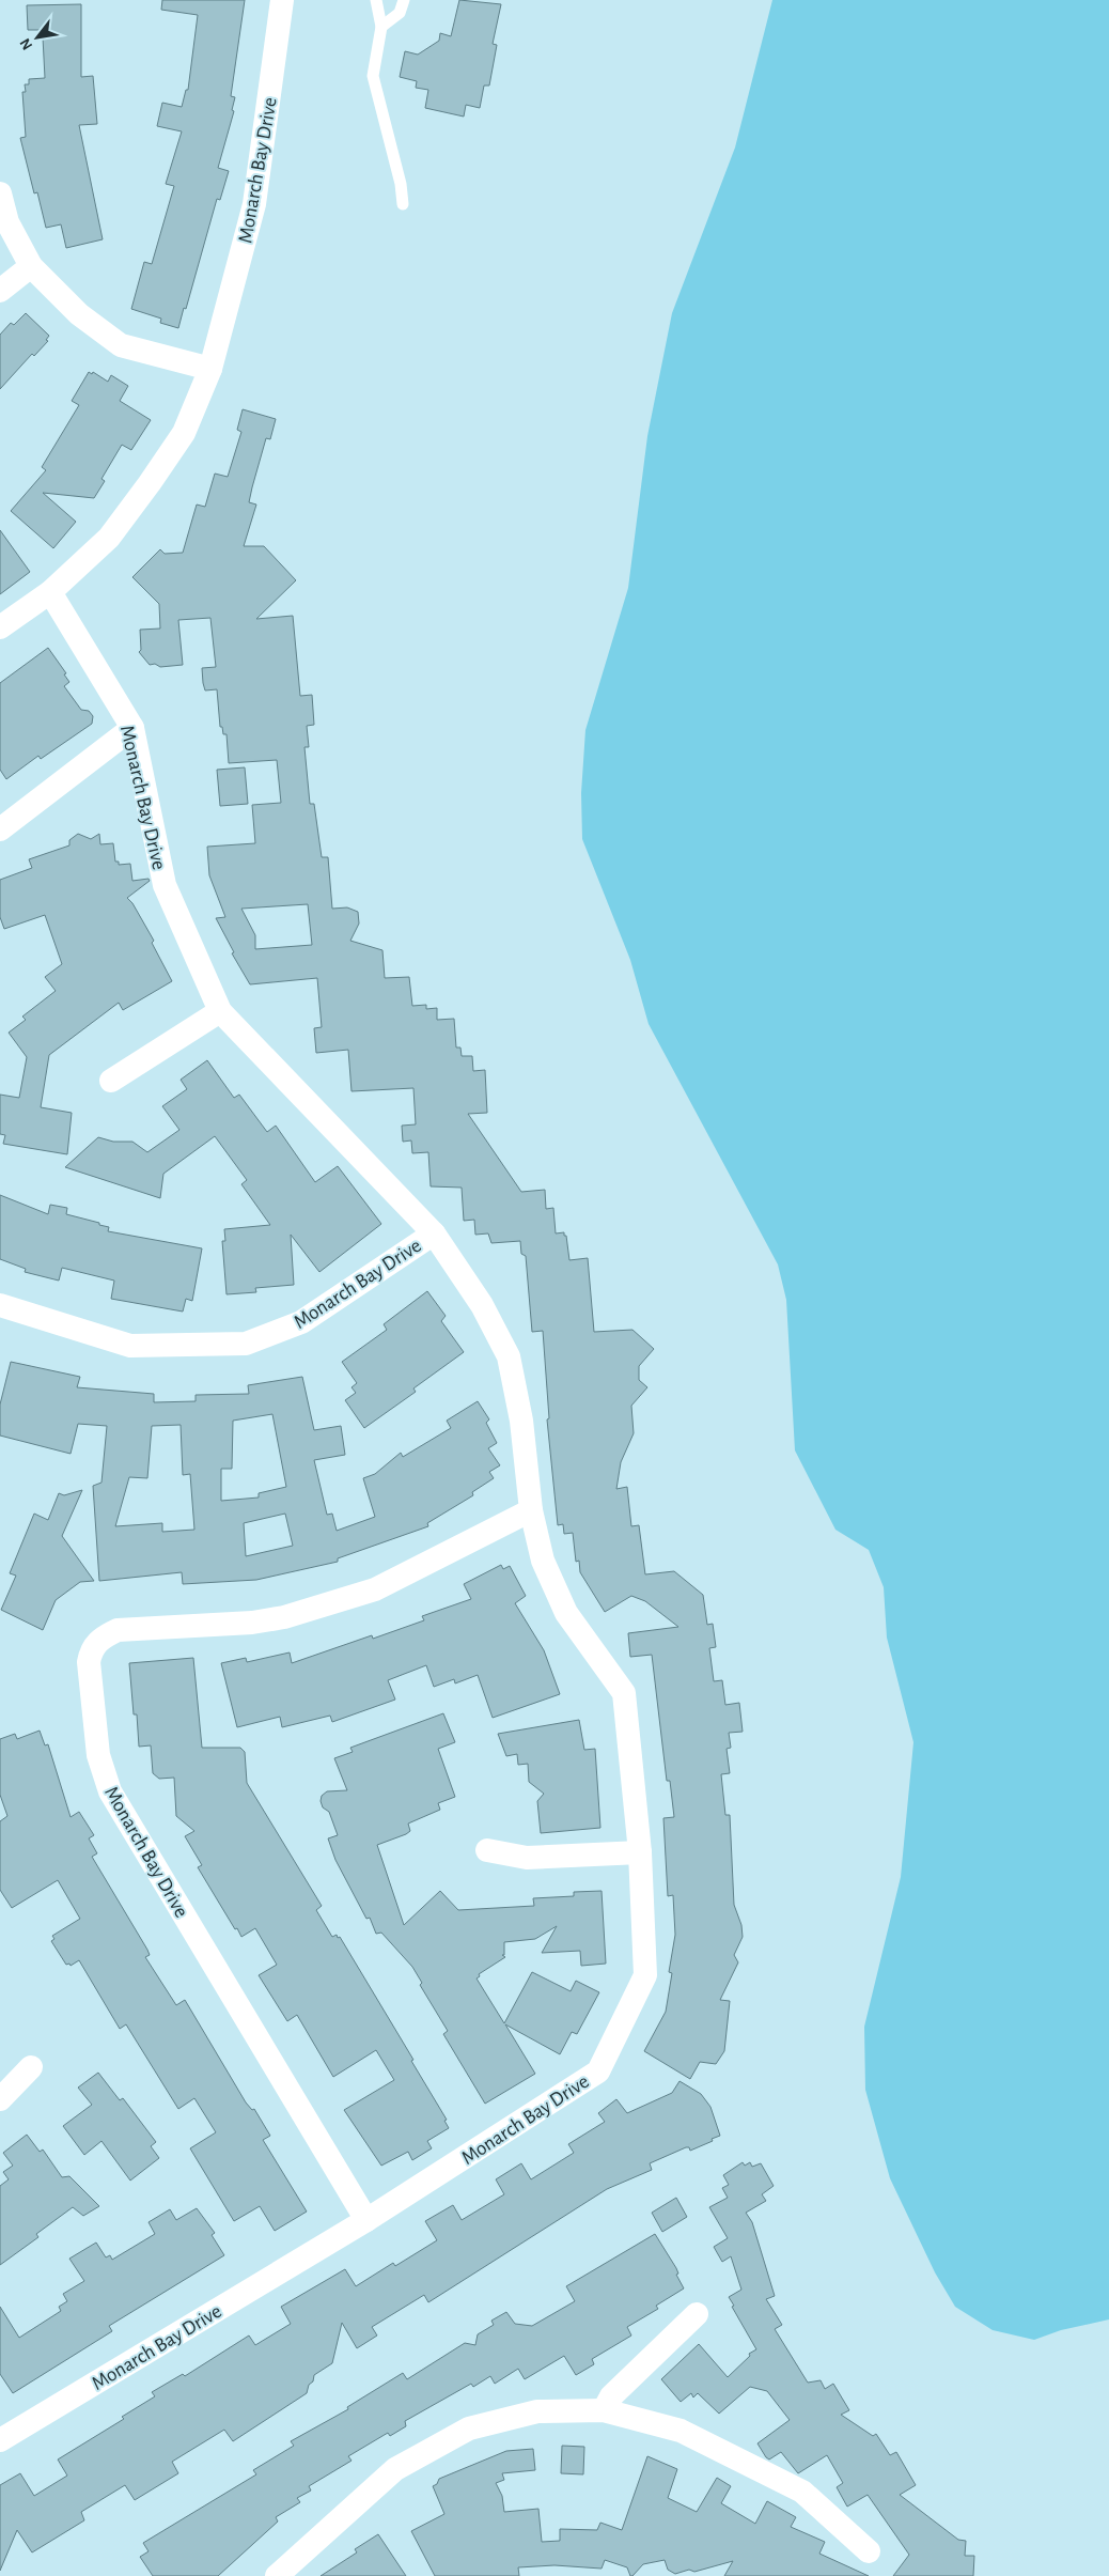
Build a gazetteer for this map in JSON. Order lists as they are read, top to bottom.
{
  "streets": {
    "street": ["Monarch Bay Drive"]
  },
  "north": "bottom left"
}
